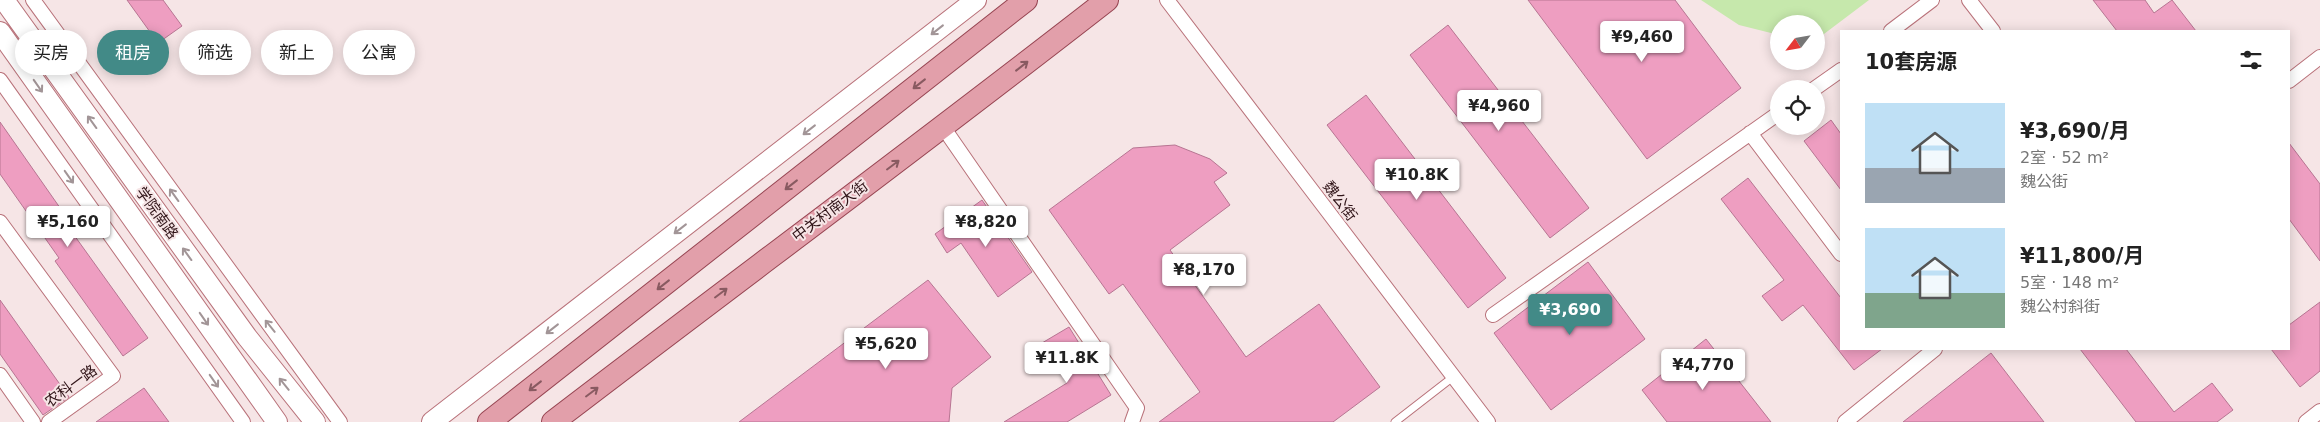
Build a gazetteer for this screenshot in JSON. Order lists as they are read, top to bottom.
{
  "streets": {
    "main road": ["中关村南大街", "学院南路"],
    "street": ["魏公街", "农科一路"]
  },
  "north": "bottom left",
  "page": {
    "price": [
      "¥9,460",
      "¥4,960",
      "¥10.8K",
      "¥5,160",
      "¥8,820",
      "¥8,170",
      "¥3,690",
      "¥5,620",
      "¥11.8K",
      "¥4,770"
    ],
    "chip": [
      "买房",
      "租房",
      "筛选",
      "新上",
      "公寓"
    ],
    "heading": "10套房源",
    "list": [
      {
        "name": "¥3,690/月",
        "note": "2室 · 52 m² · 魏公街"
      },
      {
        "name": "¥11,800/月",
        "note": "5室 · 148 m² · 魏公村斜街"
      }
    ]
  }
}
